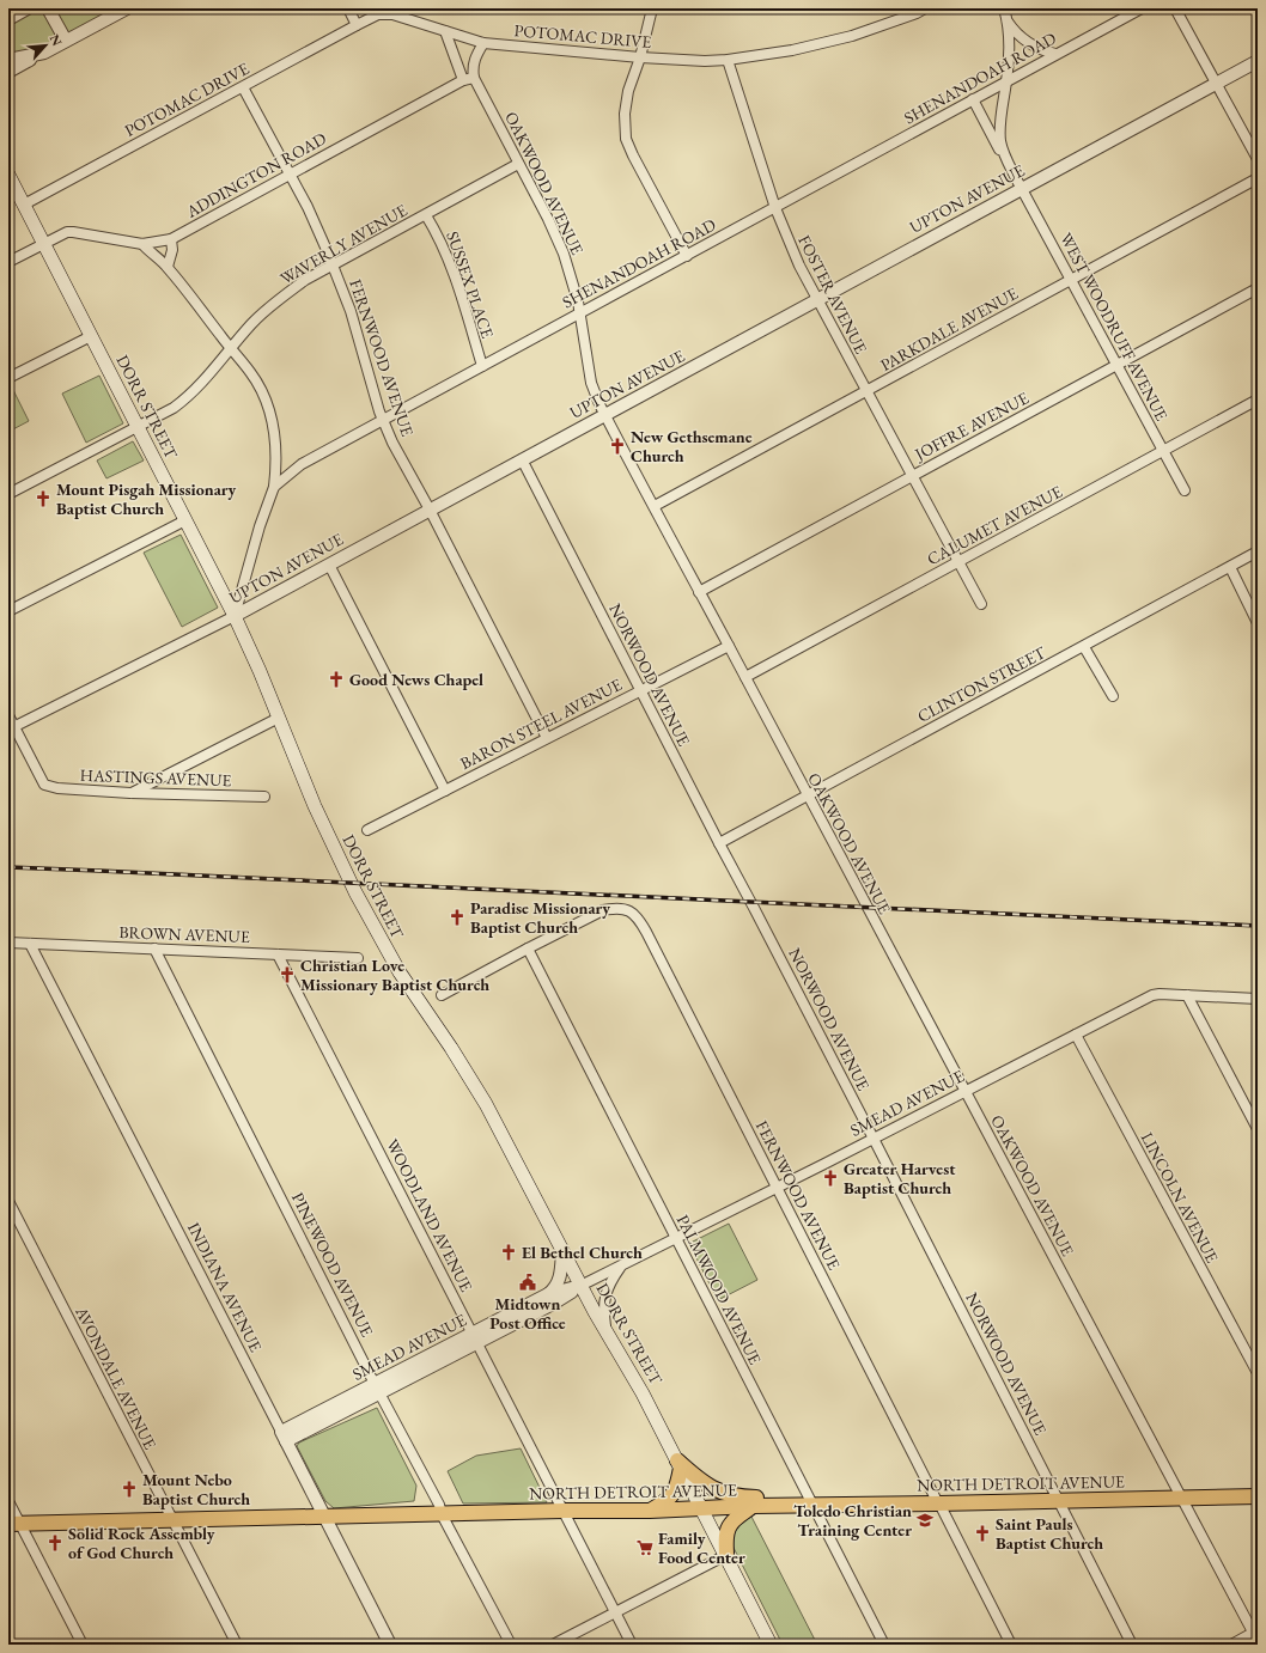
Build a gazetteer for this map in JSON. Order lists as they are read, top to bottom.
{
  "streets": {
    "main road": ["DORR STREET", "NORTH DETROIT AVENUE"],
    "street": [
      "POTOMAC DRIVE",
      "SHENANDOAH ROAD",
      "ADDINGTON ROAD",
      "OAKWOOD AVENUE",
      "UPTON AVENUE",
      "WAVERLY AVENUE",
      "SUSSEX PLACE",
      "FOSTER AVENUE",
      "WEST WOODRUFF AVENUE",
      "PARKDALE AVENUE",
      "FERNWOOD AVENUE",
      "JOFFRE AVENUE",
      "CALUMET AVENUE",
      "NORWOOD AVENUE",
      "CLINTON STREET",
      "BARON STEEL AVENUE",
      "HASTINGS AVENUE",
      "BROWN AVENUE",
      "SMEAD AVENUE",
      "LINCOLN AVENUE",
      "WOODLAND AVENUE",
      "PINEWOOD AVENUE",
      "INDIANA AVENUE",
      "PALMWOOD AVENUE",
      "AVONDALE AVENUE"
    ]
  },
  "crossings": [
    ["POTOMAC DRIVE", "OAKWOOD AVENUE"],
    ["POTOMAC DRIVE", "FOSTER AVENUE"],
    ["POTOMAC DRIVE", "FERNWOOD AVENUE"],
    ["POTOMAC DRIVE", "DORR STREET"],
    ["SHENANDOAH ROAD", "OAKWOOD AVENUE"],
    ["SHENANDOAH ROAD", "SUSSEX PLACE"],
    ["SHENANDOAH ROAD", "FOSTER AVENUE"],
    ["SHENANDOAH ROAD", "WEST WOODRUFF AVENUE"],
    ["SHENANDOAH ROAD", "FERNWOOD AVENUE"],
    ["ADDINGTON ROAD", "OAKWOOD AVENUE"],
    ["ADDINGTON ROAD", "FERNWOOD AVENUE"],
    ["ADDINGTON ROAD", "DORR STREET"],
    ["OAKWOOD AVENUE", "UPTON AVENUE"],
    ["OAKWOOD AVENUE", "WAVERLY AVENUE"],
    ["OAKWOOD AVENUE", "PARKDALE AVENUE"],
    ["OAKWOOD AVENUE", "JOFFRE AVENUE"],
    ["OAKWOOD AVENUE", "CALUMET AVENUE"],
    ["OAKWOOD AVENUE", "CLINTON STREET"],
    ["OAKWOOD AVENUE", "BARON STEEL AVENUE"],
    ["OAKWOOD AVENUE", "SMEAD AVENUE"],
    ["OAKWOOD AVENUE", "NORTH DETROIT AVENUE"],
    ["UPTON AVENUE", "FOSTER AVENUE"],
    ["UPTON AVENUE", "WEST WOODRUFF AVENUE"],
    ["UPTON AVENUE", "FERNWOOD AVENUE"],
    ["UPTON AVENUE", "DORR STREET"],
    ["UPTON AVENUE", "NORWOOD AVENUE"],
    ["UPTON AVENUE", "HASTINGS AVENUE"],
    ["WAVERLY AVENUE", "SUSSEX PLACE"],
    ["WAVERLY AVENUE", "FERNWOOD AVENUE"],
    ["WAVERLY AVENUE", "DORR STREET"],
    ["FOSTER AVENUE", "PARKDALE AVENUE"],
    ["FOSTER AVENUE", "JOFFRE AVENUE"],
    ["FOSTER AVENUE", "CALUMET AVENUE"],
    ["WEST WOODRUFF AVENUE", "PARKDALE AVENUE"],
    ["WEST WOODRUFF AVENUE", "JOFFRE AVENUE"],
    ["WEST WOODRUFF AVENUE", "CALUMET AVENUE"],
    ["FERNWOOD AVENUE", "BARON STEEL AVENUE"],
    ["FERNWOOD AVENUE", "SMEAD AVENUE"],
    ["FERNWOOD AVENUE", "PALMWOOD AVENUE"],
    ["FERNWOOD AVENUE", "NORTH DETROIT AVENUE"],
    ["DORR STREET", "SMEAD AVENUE"],
    ["DORR STREET", "NORTH DETROIT AVENUE"],
    ["NORWOOD AVENUE", "CLINTON STREET"],
    ["NORWOOD AVENUE", "BARON STEEL AVENUE"],
    ["NORWOOD AVENUE", "SMEAD AVENUE"],
    ["NORWOOD AVENUE", "NORTH DETROIT AVENUE"],
    ["BROWN AVENUE", "WOODLAND AVENUE"],
    ["BROWN AVENUE", "PINEWOOD AVENUE"],
    ["BROWN AVENUE", "INDIANA AVENUE"],
    ["SMEAD AVENUE", "LINCOLN AVENUE"],
    ["SMEAD AVENUE", "WOODLAND AVENUE"],
    ["SMEAD AVENUE", "PINEWOOD AVENUE"],
    ["SMEAD AVENUE", "INDIANA AVENUE"],
    ["SMEAD AVENUE", "PALMWOOD AVENUE"],
    ["WOODLAND AVENUE", "NORTH DETROIT AVENUE"],
    ["PINEWOOD AVENUE", "NORTH DETROIT AVENUE"],
    ["INDIANA AVENUE", "NORTH DETROIT AVENUE"],
    ["PALMWOOD AVENUE", "NORTH DETROIT AVENUE"],
    ["AVONDALE AVENUE", "NORTH DETROIT AVENUE"]
  ],
  "places": {
    "church": [
      "New Gethsemane Church",
      "Mount Pisgah Missionary Baptist Church",
      "Good News Chapel",
      "Paradise Missionary Baptist Church",
      "Christian Love Missionary Baptist Church",
      "Greater Harvest Baptist Church",
      "El Bethel Church",
      "Mount Nebo Baptist Church",
      "Saint Pauls Baptist Church",
      "Solid Rock Assembly of God Church"
    ],
    "public building": ["Midtown Post Office"],
    "school or university": ["Toledo Christian Training Center"],
    "supermarket": ["Family Food Center"]
  },
  "north": "top right"
}
